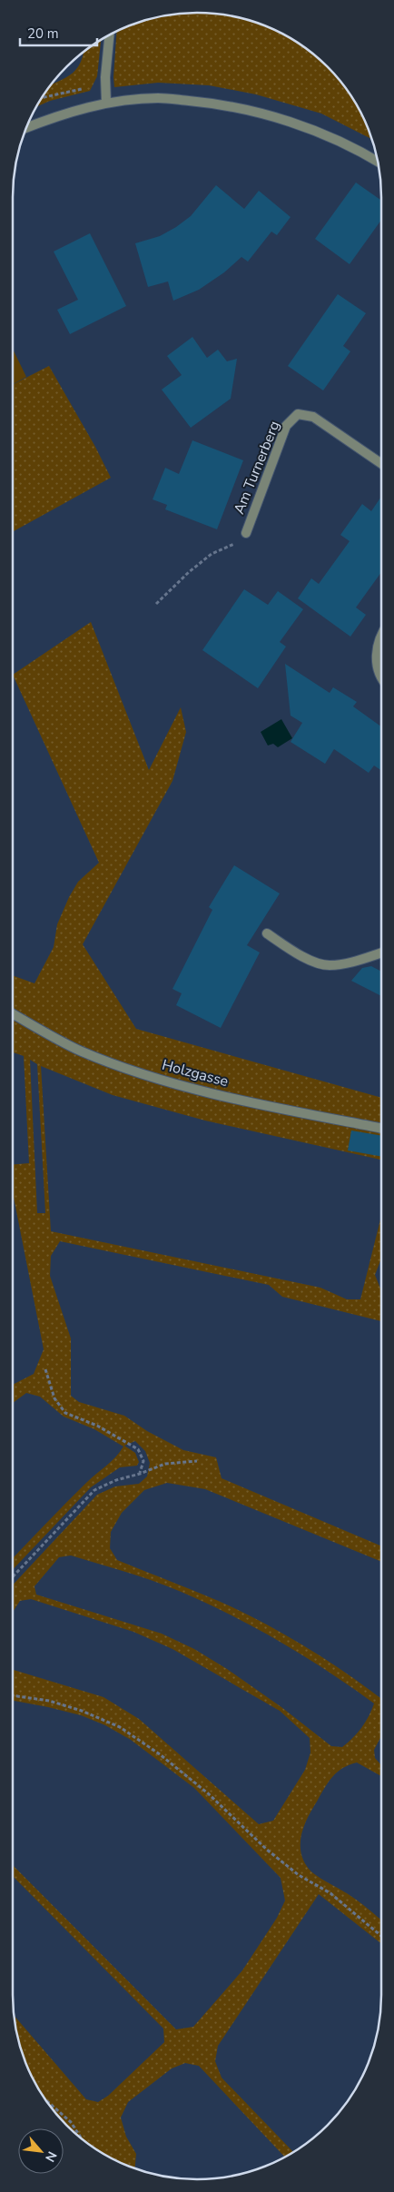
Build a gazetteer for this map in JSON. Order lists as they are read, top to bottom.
{
  "streets": {
    "street": ["Am Turnerberg", "Holzgasse"]
  },
  "scale_bar": "20 m",
  "north": "bottom right"
}
